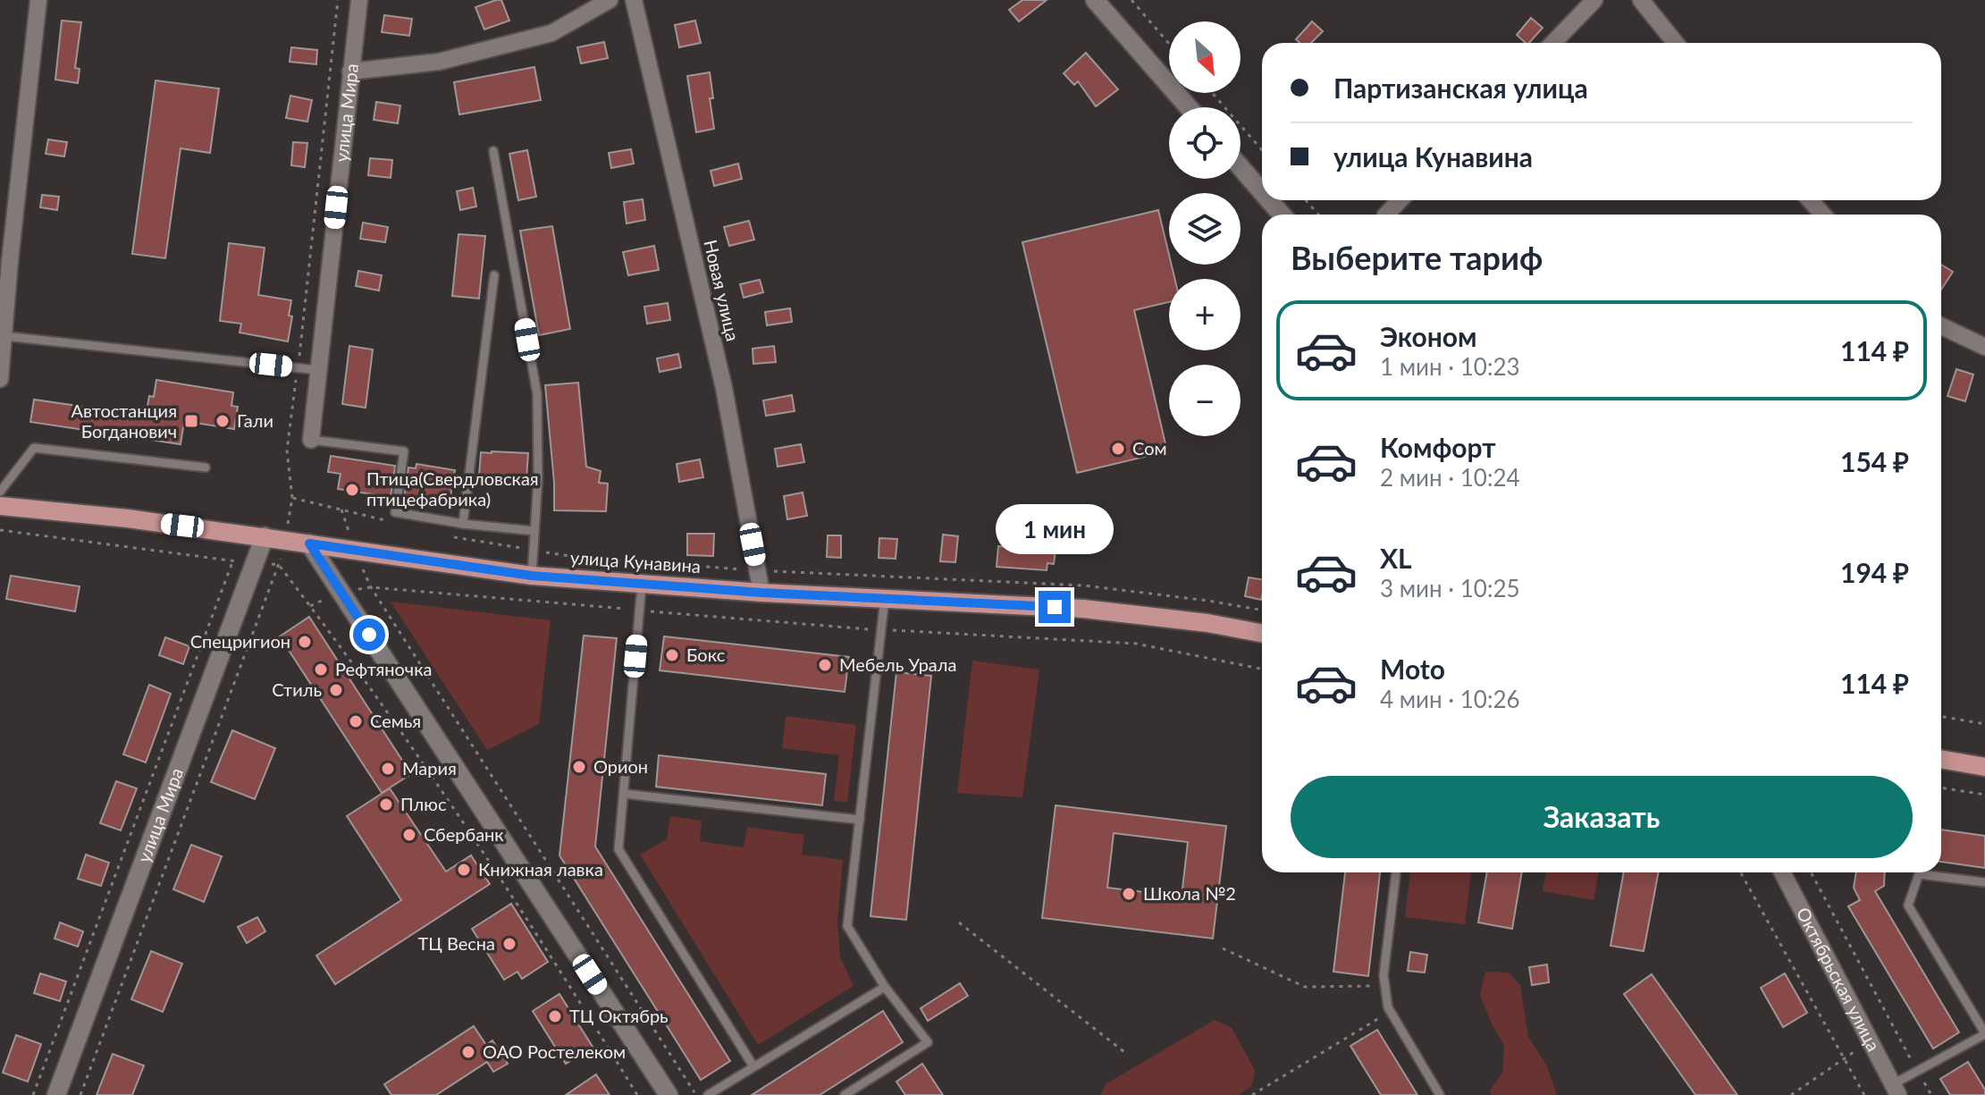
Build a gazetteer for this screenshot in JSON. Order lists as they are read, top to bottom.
{
  "streets": {
    "main road": ["улица Мира", "улица Кунавина"],
    "street": ["Новая улица", "Октябрьская улица"]
  },
  "crossings": [
    ["улица Мира", "улица Кунавина"],
    ["Новая улица", "улица Кунавина"]
  ],
  "places": {
    "transit": ["Автостанция Богданович"],
    "other": [
      "Гали",
      "Сом",
      "Птица(Свердловская птицефабрика)",
      "Спецригион",
      "Бокс",
      "Мебель Урала",
      "Рефтяночка",
      "Стиль",
      "Семья",
      "Орион",
      "Мария",
      "Плюс",
      "Сбербанк",
      "Книжная лавка",
      "Школа №2",
      "ТЦ Весна",
      "ТЦ Октябрь",
      "ОАО Ростелеком"
    ]
  },
  "north": "bottom right",
  "page": {
    "map_buttons": ["+", "−"],
    "banner": ["Партизанская улица", "улица Кунавина"],
    "heading": "Выберите тариф",
    "list": [
      {
        "name": "Эконом",
        "note": "1 мин · 10:23",
        "value": "114 ₽"
      },
      {
        "name": "Комфорт",
        "note": "2 мин · 10:24",
        "value": "154 ₽"
      },
      {
        "name": "XL",
        "note": "3 мин · 10:25",
        "value": "194 ₽"
      },
      {
        "name": "Moto",
        "note": "4 мин · 10:26",
        "value": "114 ₽"
      }
    ],
    "bubble": "1 мин",
    "buttons": "Заказать"
  }
}
